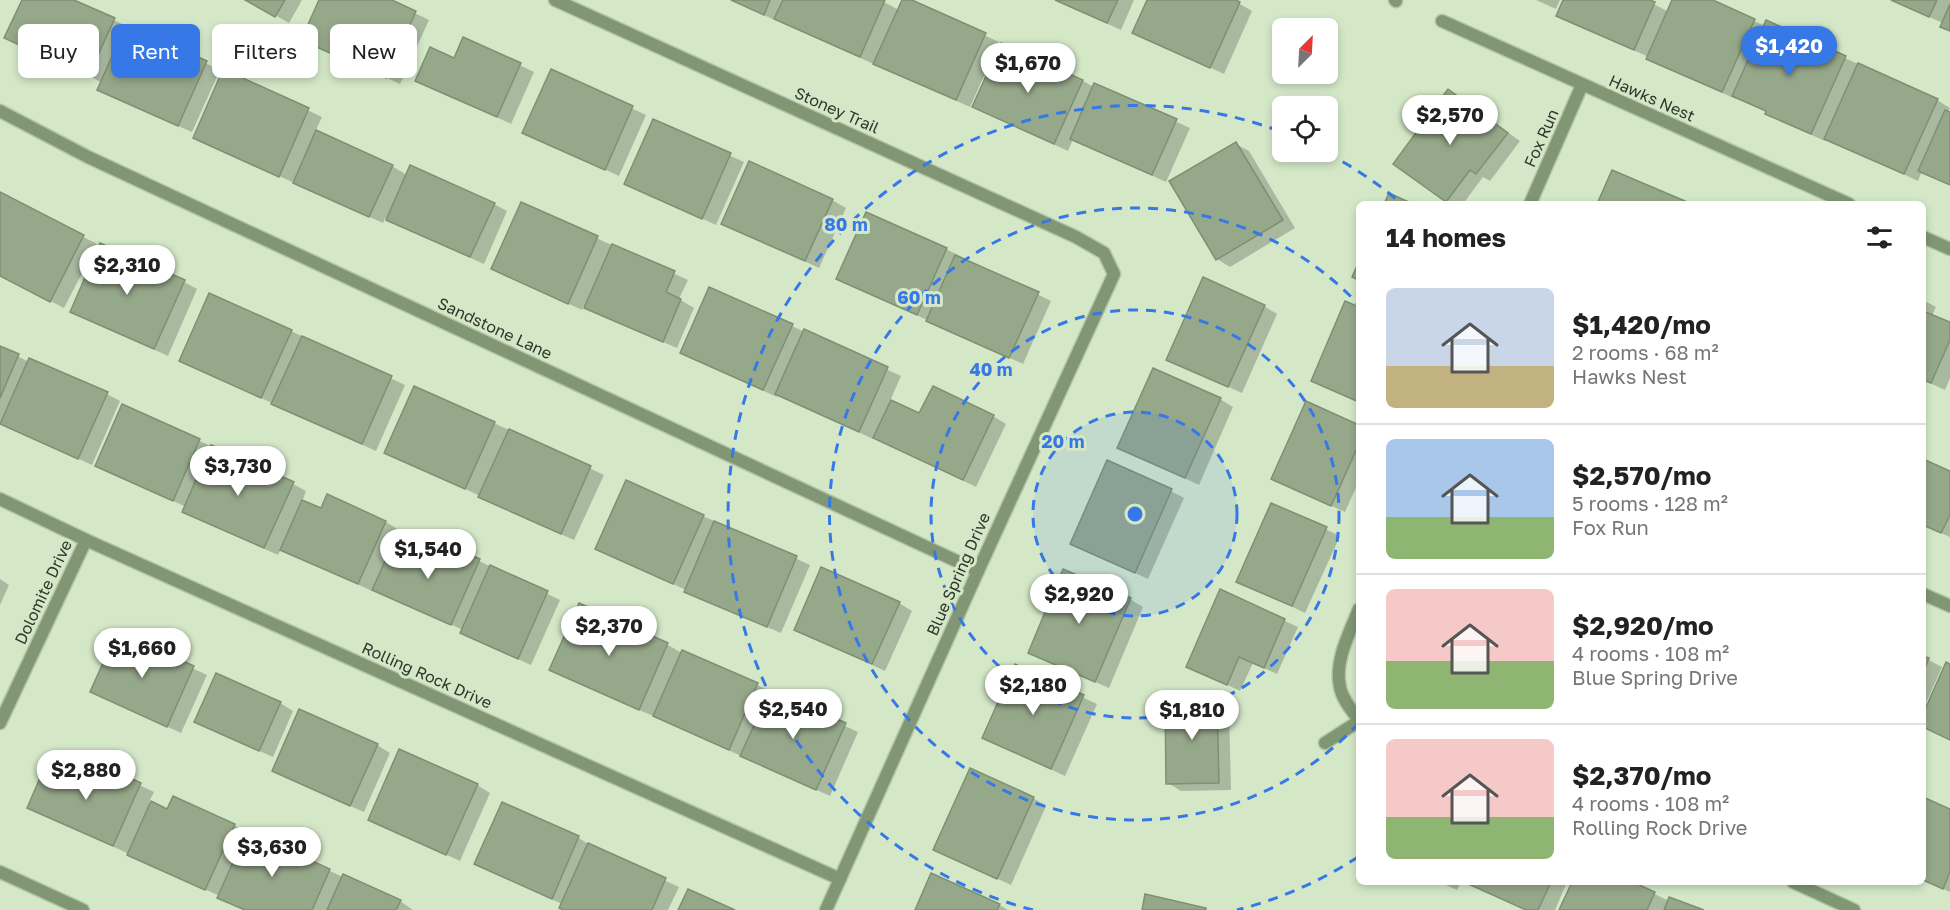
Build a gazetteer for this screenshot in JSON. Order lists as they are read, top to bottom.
{
  "streets": {
    "street": [
      "Hawks Nest",
      "Stoney Trail",
      "Fox Run",
      "Sandstone Lane",
      "Blue Spring Drive",
      "Dolomite Drive",
      "Rolling Rock Drive"
    ]
  },
  "crossings": [
    ["Hawks Nest", "Fox Run"],
    ["Stoney Trail", "Blue Spring Drive"],
    ["Sandstone Lane", "Blue Spring Drive"],
    ["Blue Spring Drive", "Rolling Rock Drive"],
    ["Dolomite Drive", "Rolling Rock Drive"]
  ],
  "north": "top right",
  "page": {
    "chip": [
      "Buy",
      "Rent",
      "Filters",
      "New"
    ],
    "price": [
      "$1,420",
      "$1,670",
      "$2,570",
      "$2,310",
      "$3,730",
      "$1,540",
      "$2,920",
      "$2,370",
      "$1,660",
      "$2,180",
      "$2,540",
      "$1,810",
      "$2,880",
      "$3,630"
    ],
    "heading": "14 homes",
    "list": [
      {
        "name": "$1,420/mo",
        "note": "2 rooms · 68 m² · Hawks Nest"
      },
      {
        "name": "$2,570/mo",
        "note": "5 rooms · 128 m² · Fox Run"
      },
      {
        "name": "$2,920/mo",
        "note": "4 rooms · 108 m² · Blue Spring Drive"
      },
      {
        "name": "$2,370/mo",
        "note": "4 rooms · 108 m² · Rolling Rock Drive"
      }
    ]
  },
  "rings": [
    "80 m",
    "60 m",
    "40 m",
    "20 m"
  ]
}
